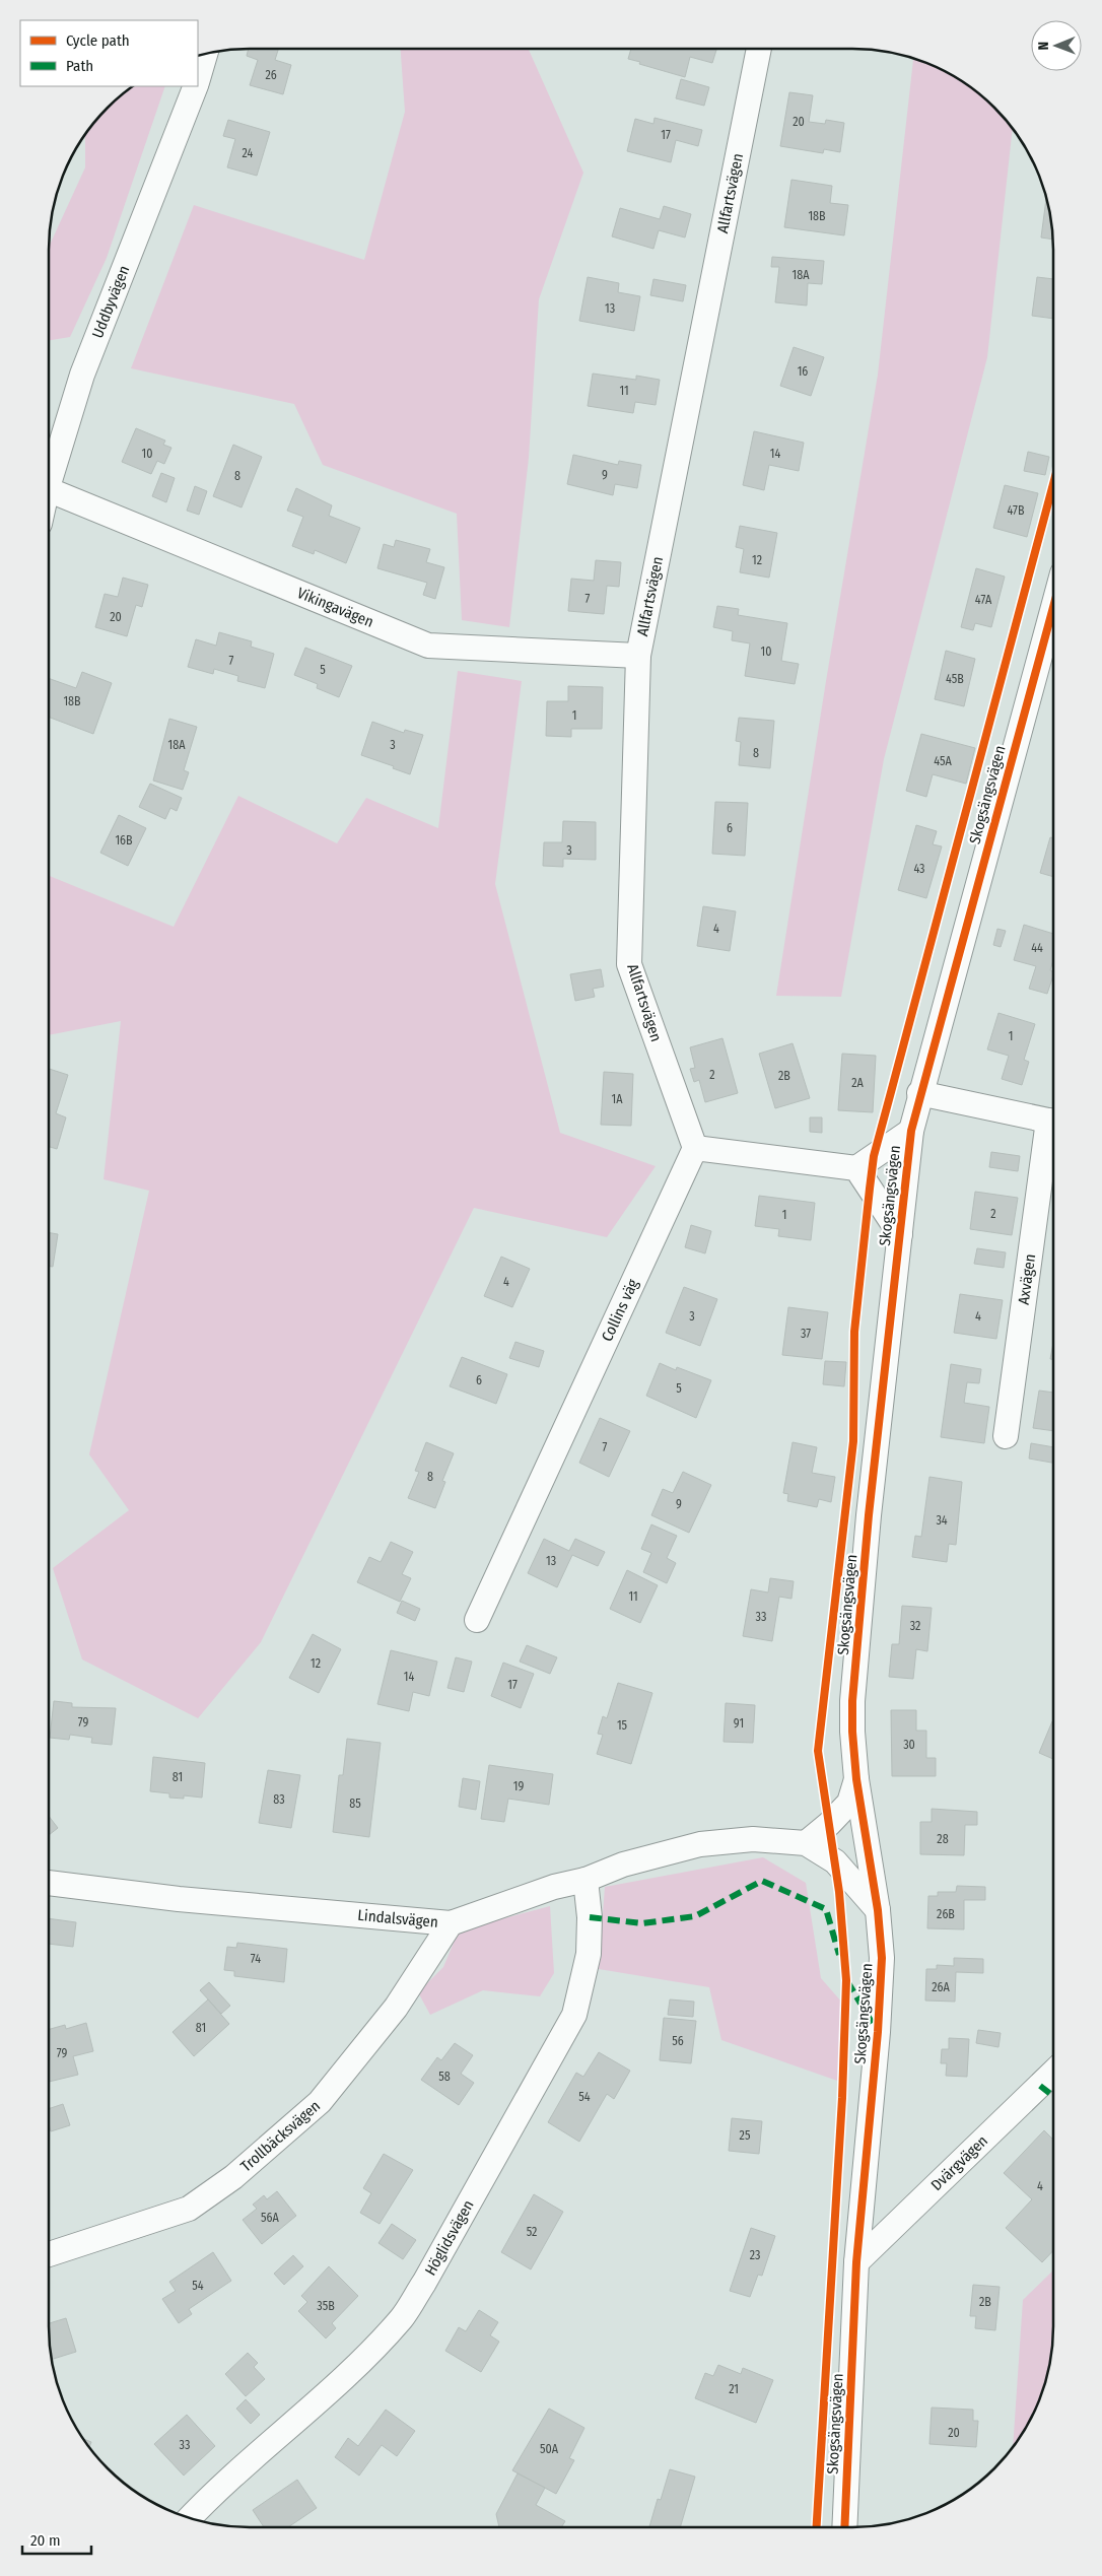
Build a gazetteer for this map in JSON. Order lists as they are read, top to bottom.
{
  "streets": {
    "street": [
      "Allfartsvägen",
      "Uddbyvägen",
      "Vikingavägen",
      "Skogsängsvägen",
      "Axvägen",
      "Collins väg",
      "Lindalsvägen",
      "Trollbäcksvägen",
      "Dvärgvägen",
      "Höglidsvägen"
    ]
  },
  "crossings": [
    ["Allfartsvägen", "Vikingavägen"],
    ["Allfartsvägen", "Collins väg"],
    ["Skogsängsvägen", "Axvägen"],
    ["Skogsängsvägen", "Lindalsvägen"],
    ["Skogsängsvägen", "Dvärgvägen"],
    ["Lindalsvägen", "Trollbäcksvägen"],
    ["Lindalsvägen", "Höglidsvägen"]
  ],
  "house_numbers": [
    "26",
    "20",
    "17",
    "24",
    "18B",
    "18A",
    "13",
    "16",
    "11",
    "10",
    "14",
    "9",
    "8",
    "47B",
    "12",
    "7",
    "47A",
    "20",
    "10",
    "7",
    "5",
    "45B",
    "18B",
    "1",
    "18A",
    "3",
    "8",
    "45A",
    "6",
    "16B",
    "3",
    "43",
    "4",
    "44",
    "1",
    "2",
    "2B",
    "2A",
    "1A",
    "2",
    "1",
    "4",
    "3",
    "4",
    "37",
    "6",
    "5",
    "7",
    "8",
    "9",
    "34",
    "13",
    "11",
    "33",
    "32",
    "12",
    "14",
    "17",
    "79",
    "91",
    "15",
    "30",
    "81",
    "19",
    "83",
    "85",
    "28",
    "26B",
    "74",
    "26A",
    "81",
    "56",
    "79",
    "58",
    "54",
    "25",
    "4",
    "56A",
    "52",
    "23",
    "54",
    "2B",
    "35B",
    "21",
    "20",
    "33",
    "50A"
  ],
  "legend": ["Cycle path", "Path"],
  "scale_bar": "20 m",
  "north": "left"
}
